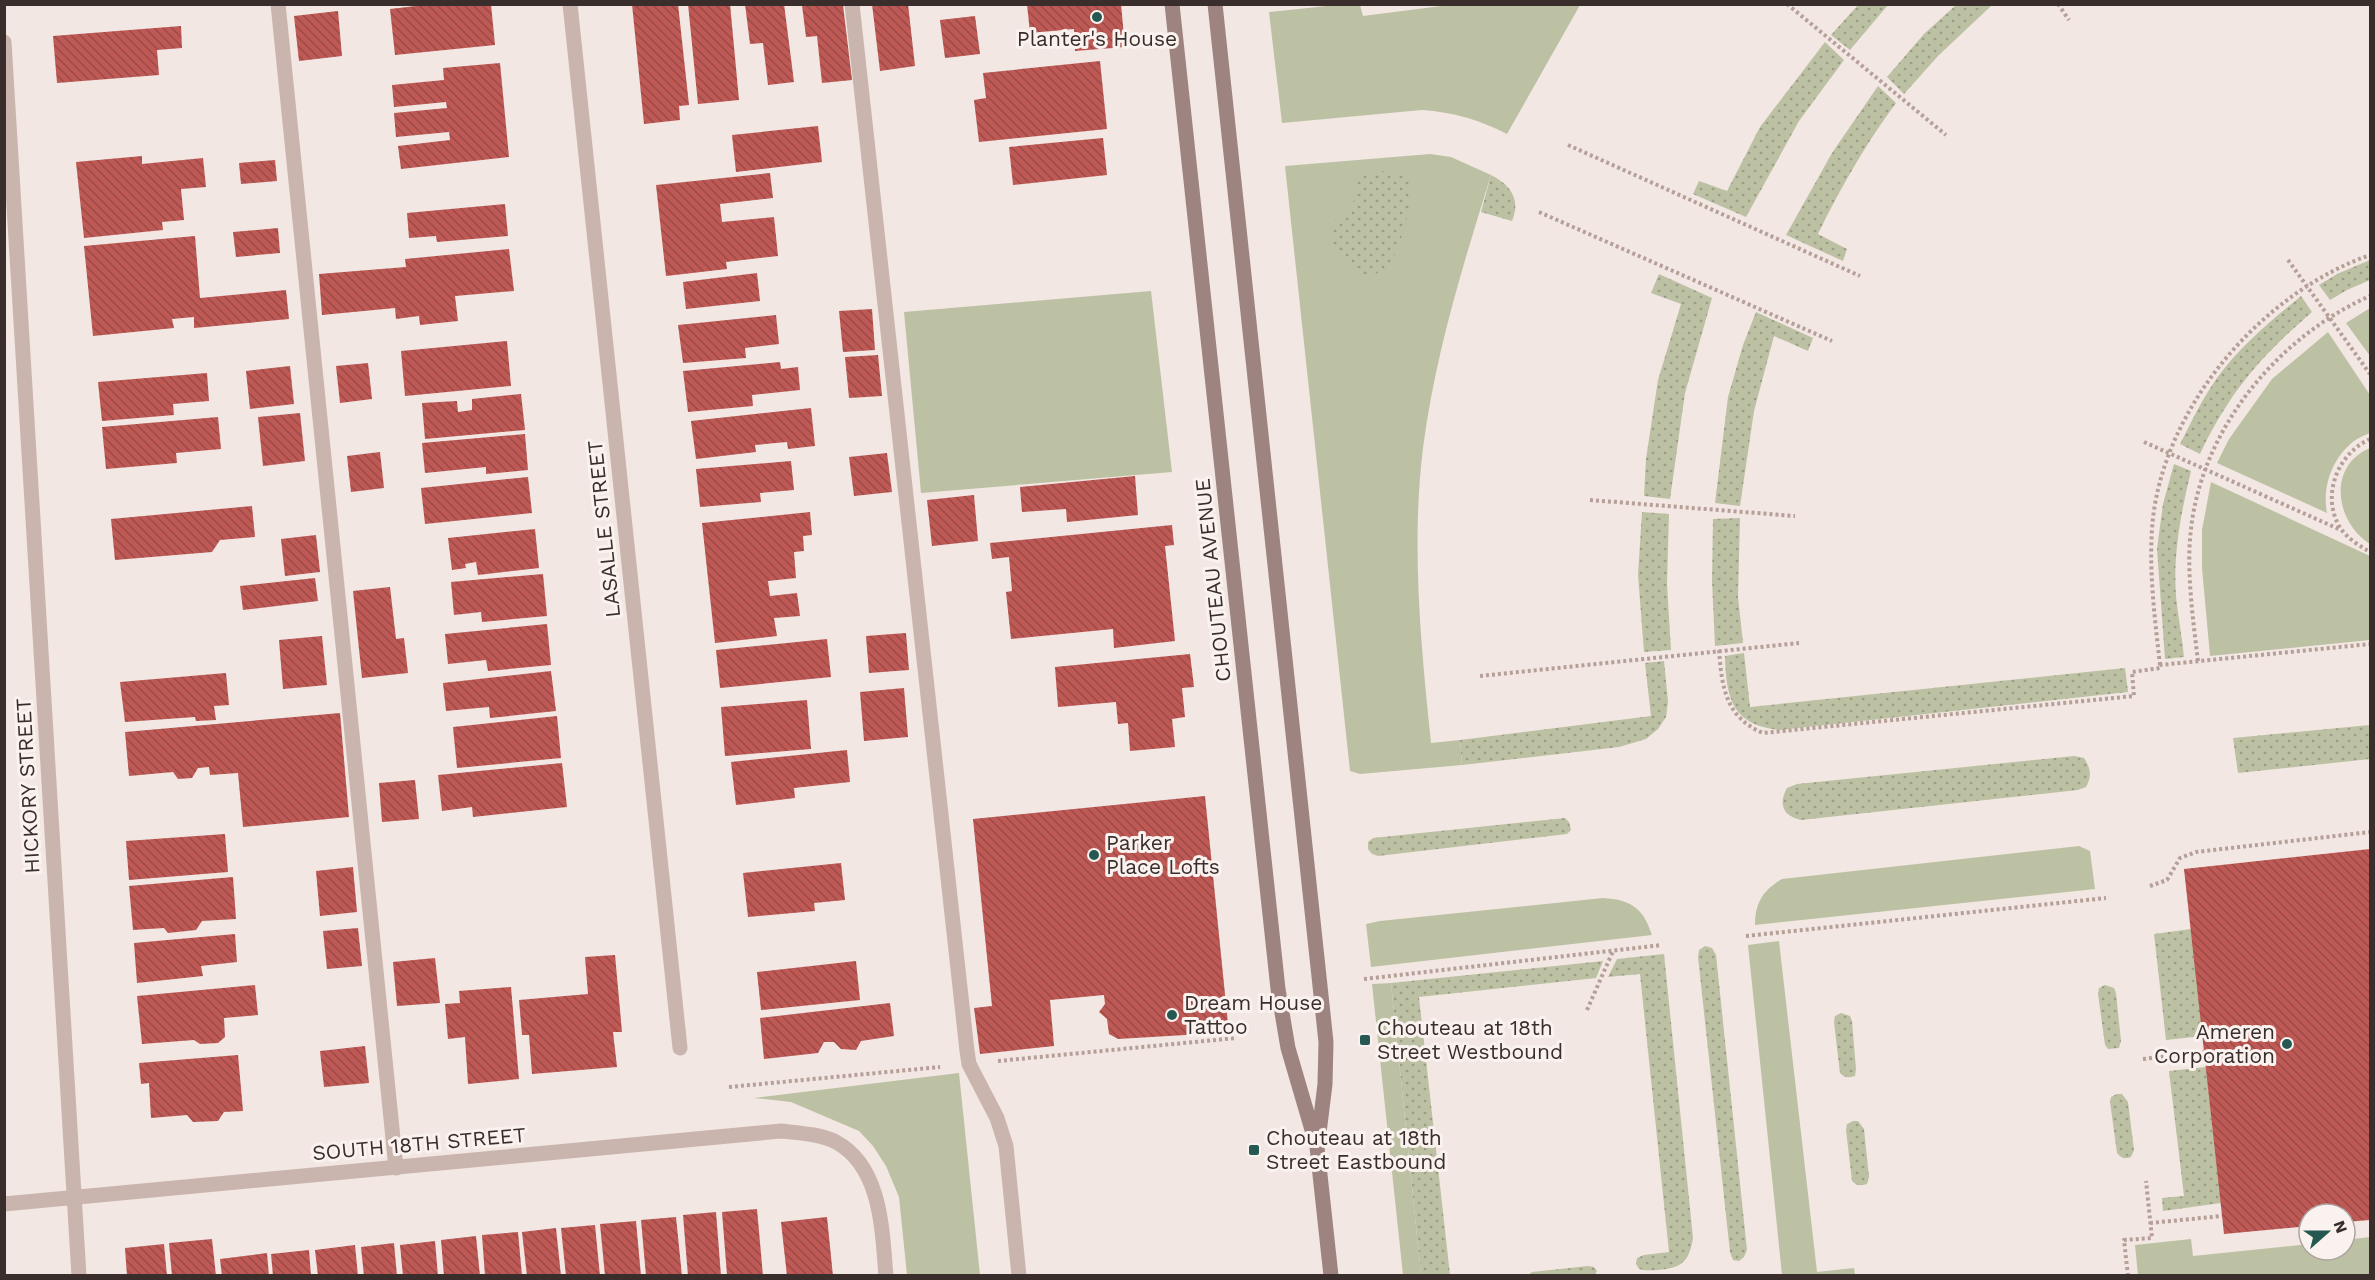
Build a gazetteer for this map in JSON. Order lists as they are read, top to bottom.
{
  "streets": {
    "main road": ["CHOUTEAU AVENUE"],
    "street": ["LASALLE STREET", "HICKORY STREET", "SOUTH 18TH STREET"]
  },
  "crossings": [
    ["HICKORY STREET", "SOUTH 18TH STREET"]
  ],
  "places": {
    "other": [
      "Planter's House",
      "Parker Place Lofts",
      "Dream House Tattoo",
      "Ameren Corporation"
    ],
    "transit": ["Chouteau at 18th Street Westbound", "Chouteau at 18th Street Eastbound"]
  },
  "north": "right"
}
